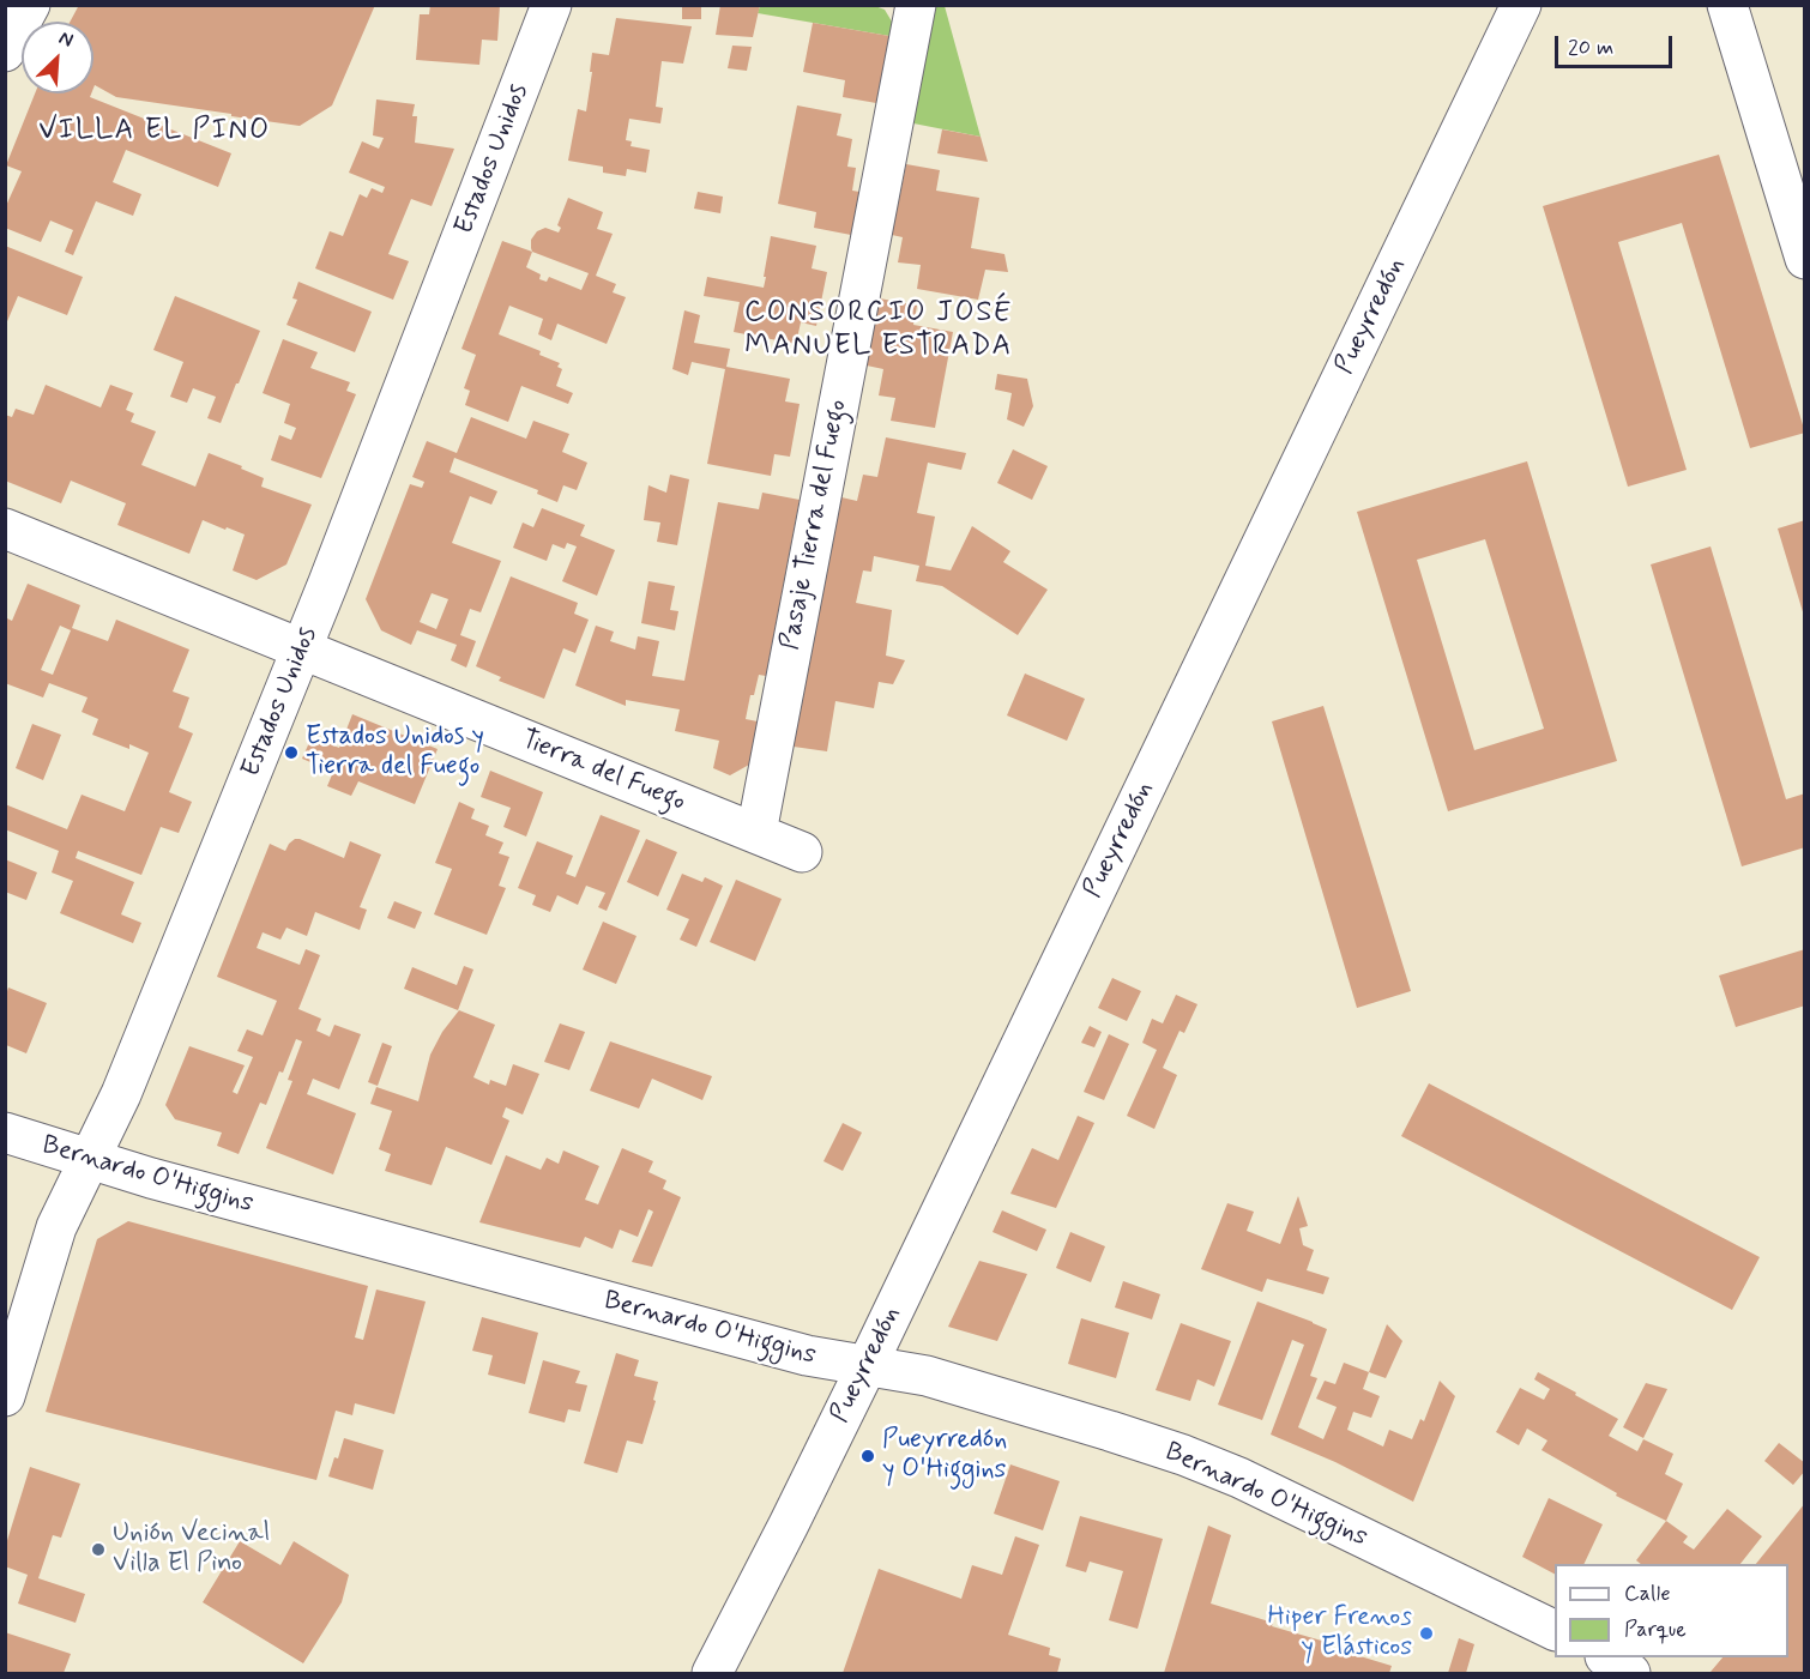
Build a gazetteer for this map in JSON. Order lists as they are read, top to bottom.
{
  "streets": {
    "street": [
      "Estados Unidos",
      "Pueyrredón",
      "Pasaje Tierra del Fuego",
      "Tierra del Fuego",
      "Bernardo O'Higgins"
    ]
  },
  "crossings": [
    ["Estados Unidos", "Tierra del Fuego"],
    ["Estados Unidos", "Bernardo O'Higgins"],
    ["Pueyrredón", "Bernardo O'Higgins"],
    ["Pasaje Tierra del Fuego", "Tierra del Fuego"]
  ],
  "districts": ["VILLA EL PINO", "CONSORCIO JOSÉ MANUEL ESTRADA"],
  "places": [
    "Estados Unidos y Tierra del Fuego",
    "Pueyrredón y O'Higgins",
    "Unión Vecinal Villa El Pino",
    "Hiper Frenos y Elásticos"
  ],
  "legend": ["Calle", "Parque"],
  "scale_bar": "20 m",
  "north": "top right"
}
